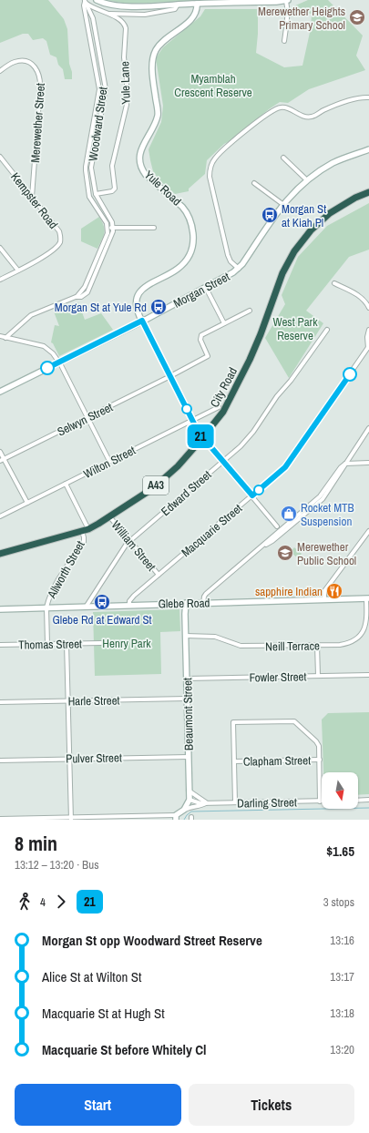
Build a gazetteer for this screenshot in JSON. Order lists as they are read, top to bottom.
{
  "streets": {
    "highway": ["City Road", "A43"],
    "street": [
      "Yule Lane",
      "Merewether Street",
      "Woodward Street",
      "Yule Road",
      "Kempster Road",
      "Morgan Street",
      "Selwyn Street",
      "Wilton Street",
      "Edward Street",
      "Macquarie Street",
      "William Street",
      "Allworth Street",
      "Glebe Road",
      "Thomas Street",
      "Neill Terrace",
      "Fowler Street",
      "Harle Street",
      "Beaumont Street",
      "Pulver Street",
      "Clapham Street",
      "Darling Street"
    ]
  },
  "crossings": [
    ["Yule Lane", "Woodward Street"],
    ["Merewether Street", "Kempster Road"],
    ["Yule Road", "Morgan Street"],
    ["City Road", "William Street"],
    ["City Road", "Allworth Street"],
    ["Wilton Street", "Allworth Street"],
    ["Edward Street", "William Street"],
    ["Edward Street", "Glebe Road"],
    ["Macquarie Street", "William Street"],
    ["Macquarie Street", "Glebe Road"],
    ["Allworth Street", "Glebe Road"],
    ["Glebe Road", "Neill Terrace"],
    ["Glebe Road", "Beaumont Street"],
    ["Neill Terrace", "Beaumont Street"],
    ["Fowler Street", "Beaumont Street"],
    ["Harle Street", "Beaumont Street"],
    ["Beaumont Street", "Pulver Street"],
    ["Beaumont Street", "Darling Street"]
  ],
  "parks": ["Myamblah Crescent Reserve", "West Park Reserve", "Henry Park"],
  "places": {
    "school or university": ["Merewether Heights Primary School", "Merewether Public School"],
    "bus stop": ["Morgan St at Kiah Pl", "Morgan St at Yule Rd", "Glebe Rd at Edward St"],
    "shop": ["Rocket MTB Suspension"],
    "restaurant": ["sapphire Indian"]
  },
  "lines": ["bus line 21"],
  "north": "bottom",
  "page": {
    "on_map": "21",
    "heading": ["8 min", "13:12 – 13:20 · Bus", "$1.65"],
    "legs": ["4", "21", "3 stops"],
    "list": [
      {
        "name": "Morgan St opp Woodward Street Reserve",
        "value": "13:16"
      },
      {
        "name": "Alice St at Wilton St",
        "value": "13:17"
      },
      {
        "name": "Macquarie St at Hugh St",
        "value": "13:18"
      },
      {
        "name": "Macquarie St before Whitely Cl",
        "value": "13:20"
      }
    ],
    "buttons": ["Start", "Tickets"]
  }
}
